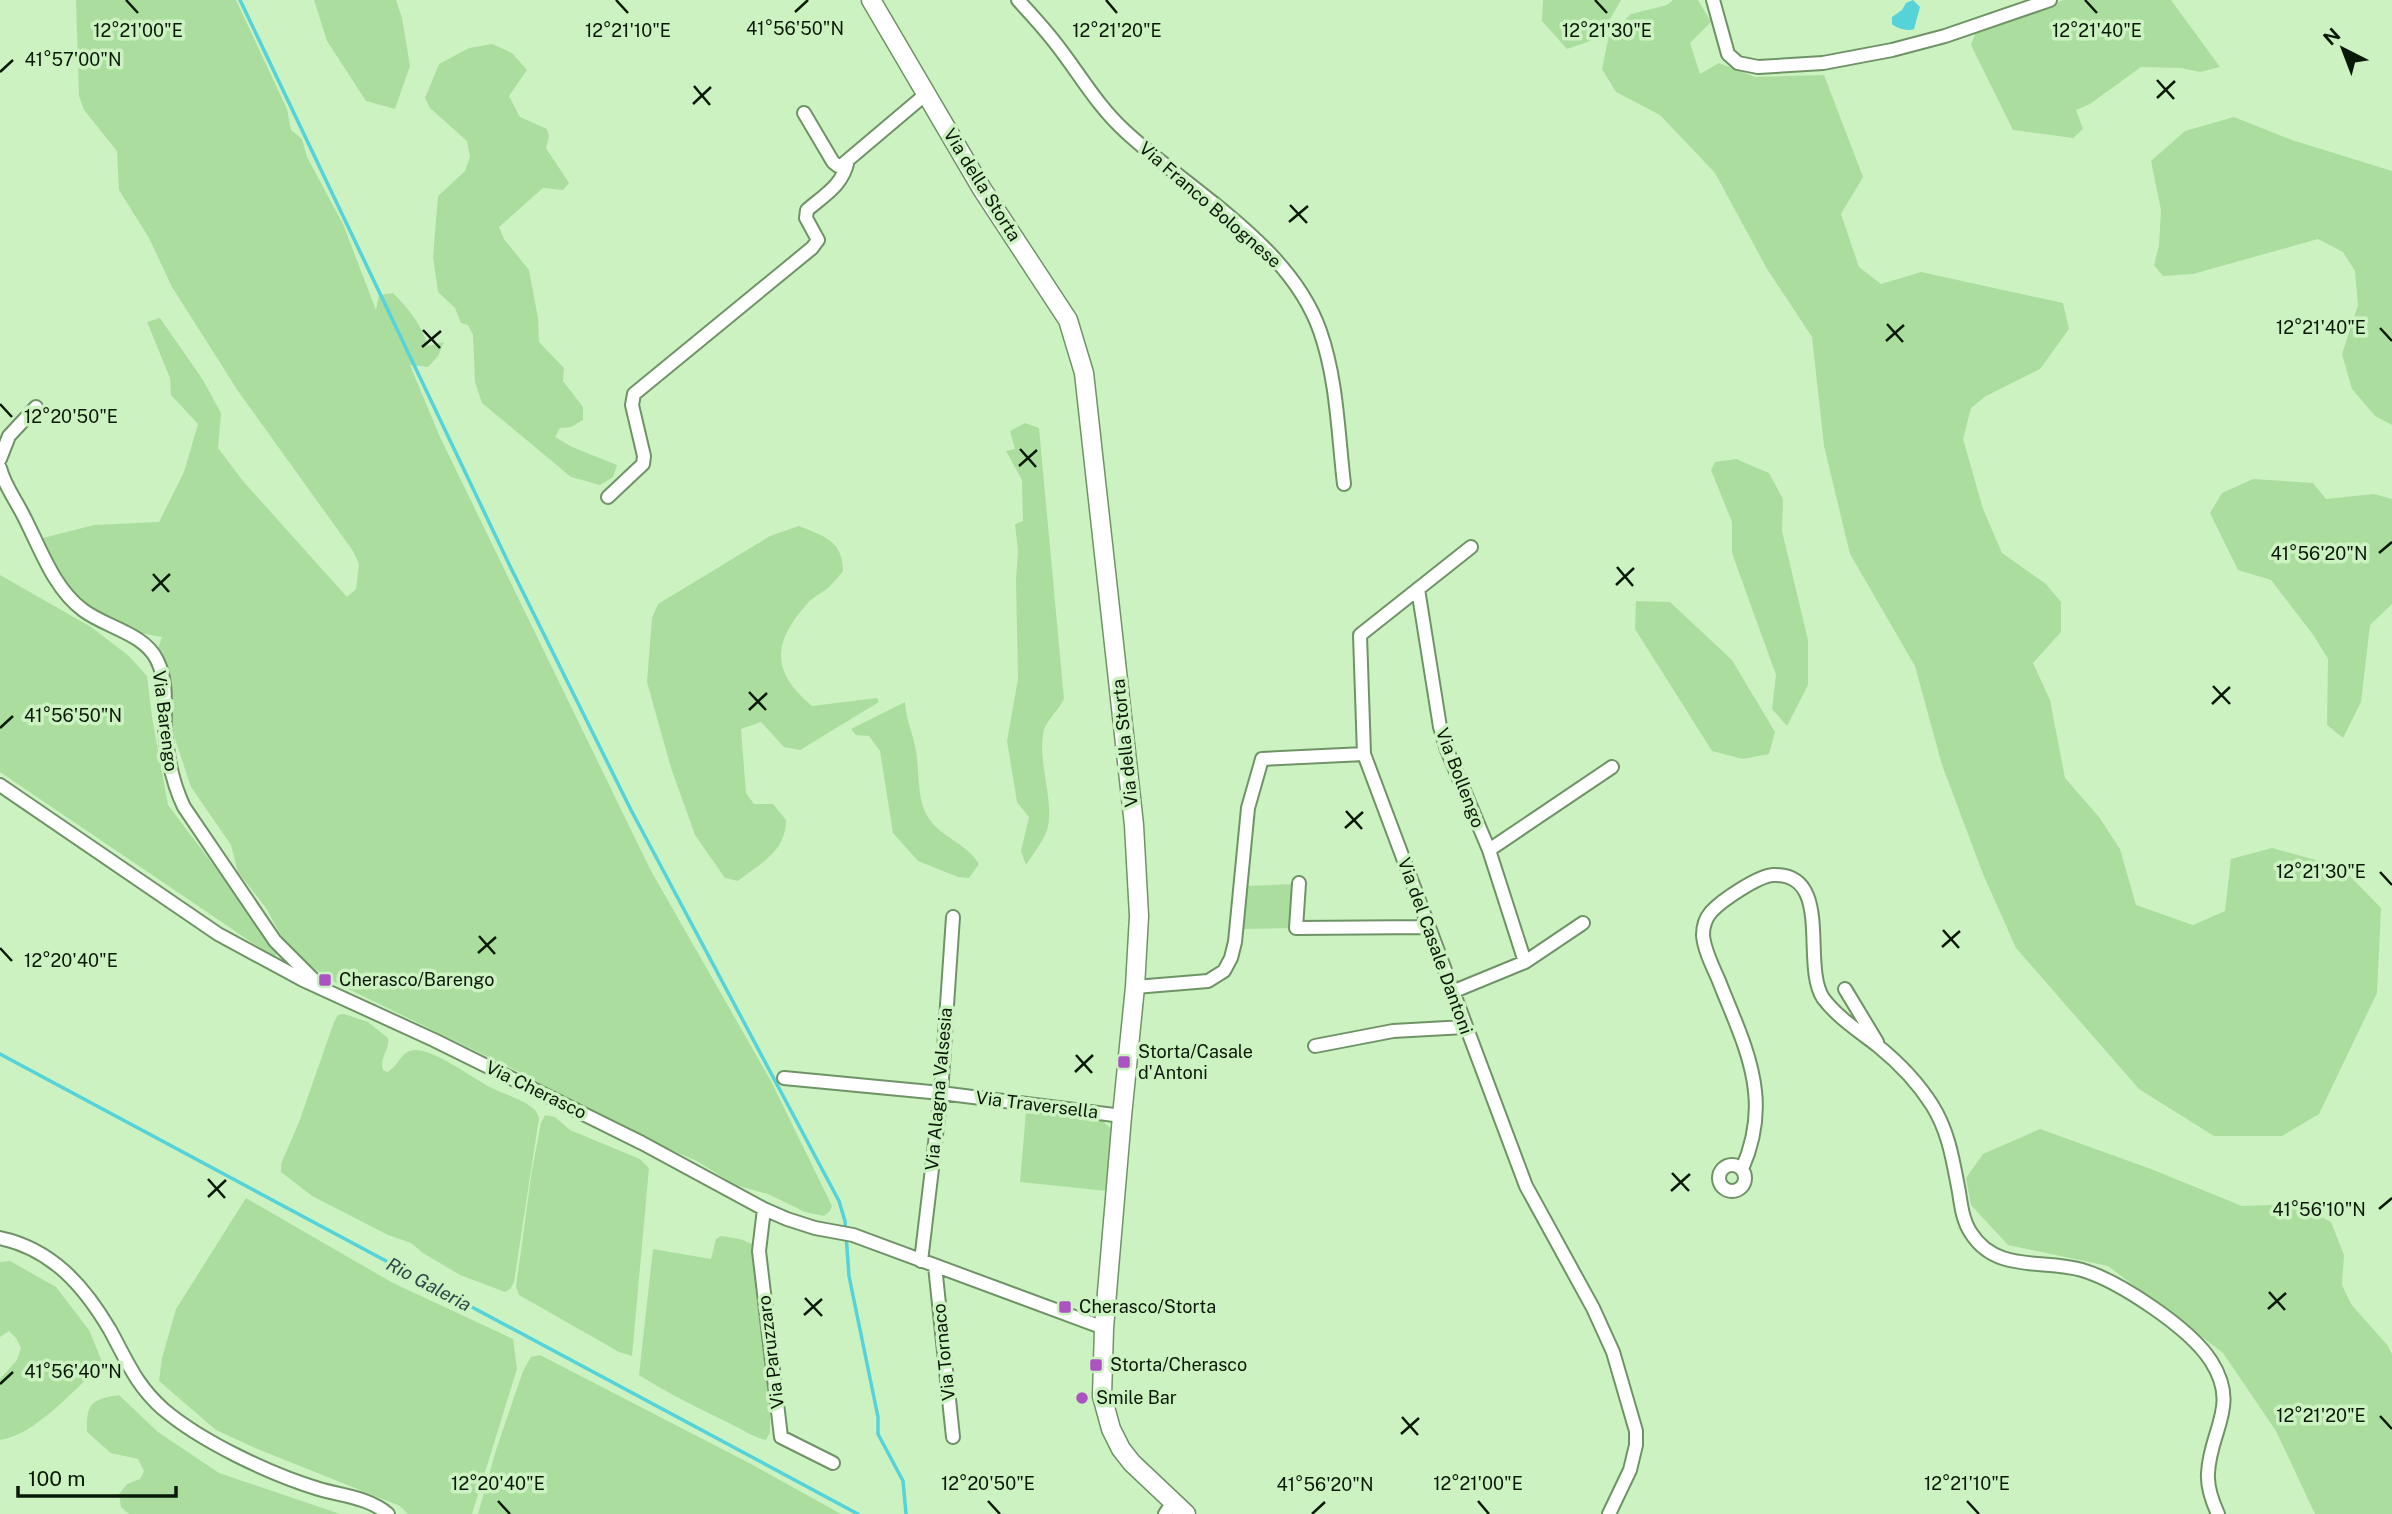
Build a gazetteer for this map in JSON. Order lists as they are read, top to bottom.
{
  "streets": {
    "main road": ["Via della Storta"],
    "street": [
      "Via Franco Bolognese",
      "Via Barengo",
      "Via Bollengo",
      "Via del Casale Dantoni",
      "Via Alagna Valsesia",
      "Via Cherasco",
      "Via Traversella",
      "Via Paruzzaro",
      "Via Tornaco"
    ]
  },
  "crossings": [
    ["Via della Storta", "Via Cherasco"],
    ["Via della Storta", "Via Traversella"],
    ["Via Barengo", "Via Cherasco"],
    ["Via Bollengo", "Via del Casale Dantoni"],
    ["Via Alagna Valsesia", "Via Cherasco"],
    ["Via Alagna Valsesia", "Via Traversella"],
    ["Via Cherasco", "Via Paruzzaro"],
    ["Via Cherasco", "Via Tornaco"]
  ],
  "water": ["Rio Galeria"],
  "places": {
    "transit": [
      "Cherasco/Barengo",
      "Storta/Casale d'Antoni",
      "Cherasco/Storta",
      "Storta/Cherasco"
    ],
    "other": ["Smile Bar"]
  },
  "scale_bar": "100 m",
  "north": "top left",
  "coordinates": [
    "41°56'50\"N",
    "12°21'00\"E",
    "12°21'10\"E",
    "12°21'20\"E",
    "12°21'30\"E",
    "12°21'40\"E",
    "41°57'00\"N",
    "12°20'50\"E",
    "41°56'20\"N",
    "12°20'40\"E",
    "41°56'10\"N",
    "41°56'40\"N"
  ]
}
